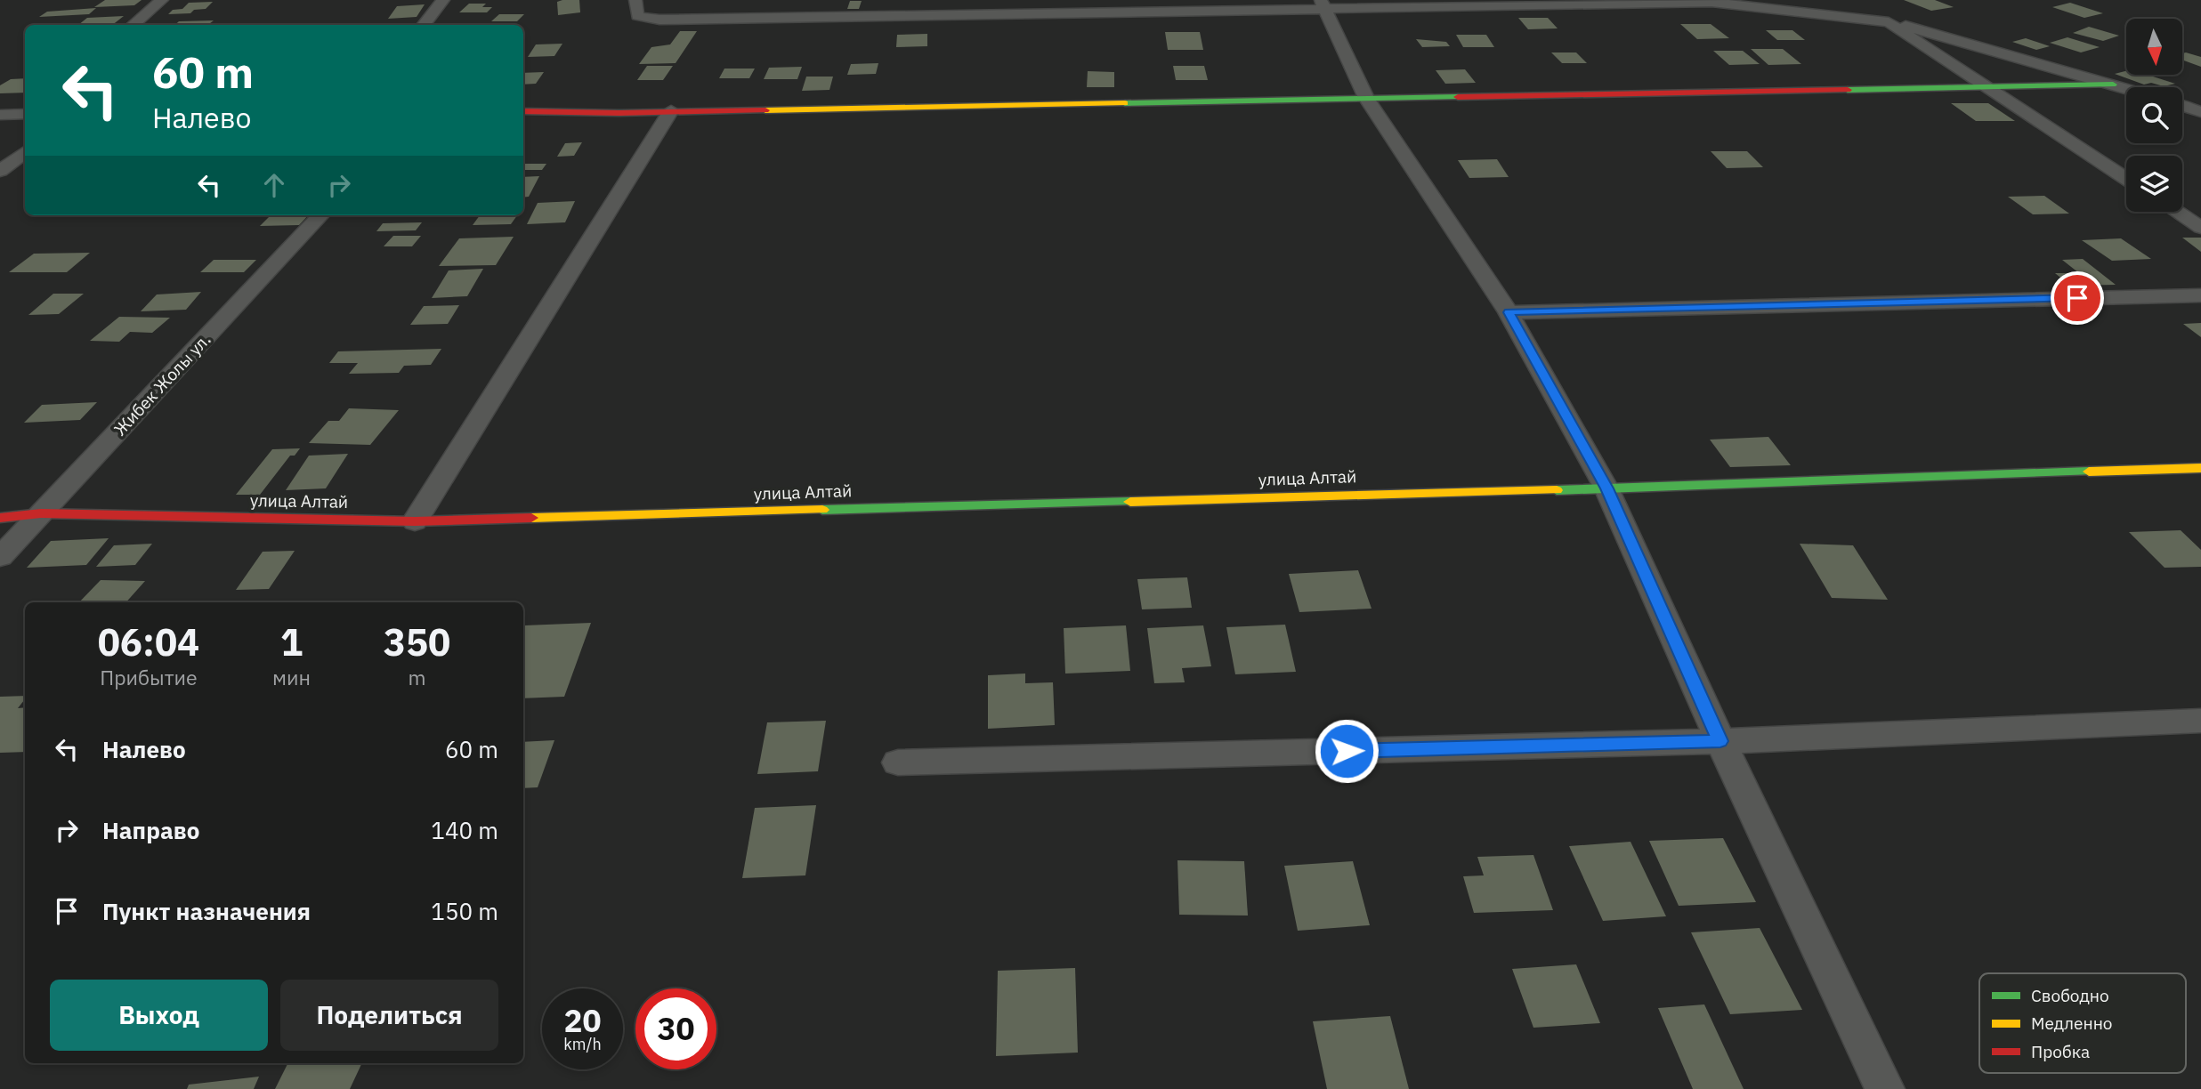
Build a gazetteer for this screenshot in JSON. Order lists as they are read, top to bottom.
{
  "streets": {
    "street": ["Жибек Жолы ул.", "улица Алтай"]
  },
  "crossings": [
    ["Жибек Жолы ул.", "улица Алтай"]
  ],
  "legend": ["Свободно", "Медленно", "Пробка"],
  "north": "bottom",
  "page": {
    "turn": ["60 m", "Налево"],
    "eta": [
      "06:04",
      "Прибытие",
      "1",
      "мин",
      "350",
      "m"
    ],
    "list": [
      {
        "name": "Налево",
        "value": "60 m"
      },
      {
        "name": "Направо",
        "value": "140 m"
      },
      {
        "name": "Пункт назначения",
        "value": "150 m"
      }
    ],
    "buttons": ["Выход", "Поделиться"],
    "speed": "20 km/h",
    "limit": "30"
  }
}
